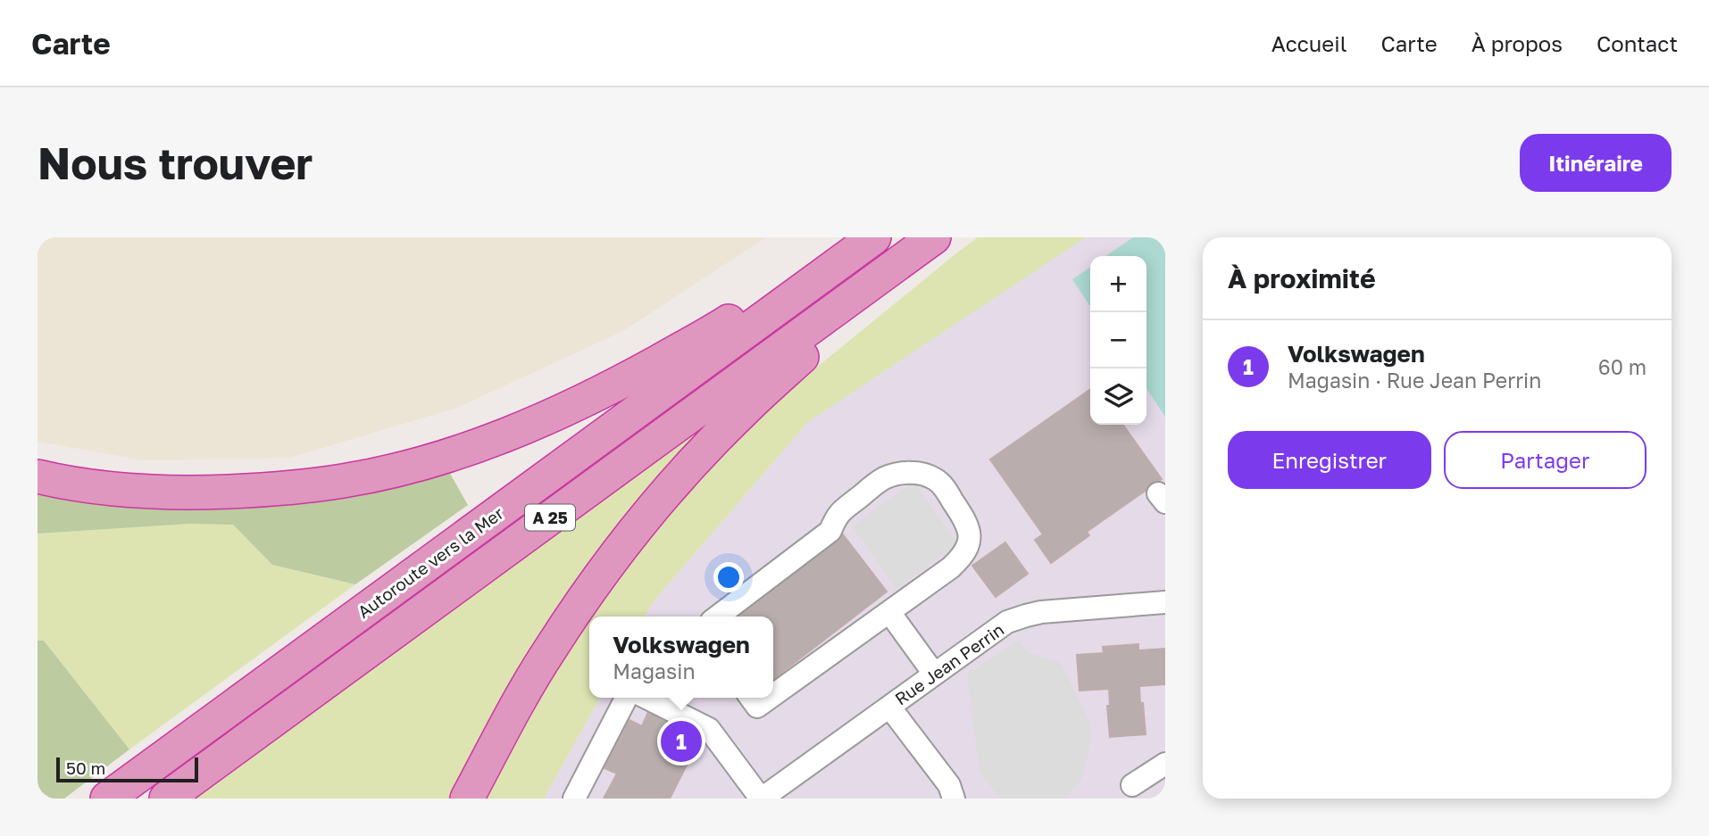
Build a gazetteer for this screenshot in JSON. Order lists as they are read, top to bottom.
{
  "streets": {
    "highway": ["A 25", "Autoroute vers la Mer"],
    "street": ["Rue Jean Perrin"]
  },
  "scale_bar": "50 m",
  "page": {
    "header": "Carte",
    "nav": [
      "Accueil",
      "Carte",
      "À propos",
      "Contact"
    ],
    "buttons": [
      "Itinéraire",
      ["Enregistrer", "Partager"]
    ],
    "title": "Nous trouver",
    "heading": "À proximité",
    "map_buttons": ["+", "−"],
    "list": [
      {
        "mark": "1",
        "name": "Volkswagen",
        "note": "Magasin · Rue Jean Perrin",
        "value": "60 m"
      }
    ],
    "popup": ["Volkswagen", "Magasin"],
    "pins": "1",
    "scale": "50 m"
  }
}
